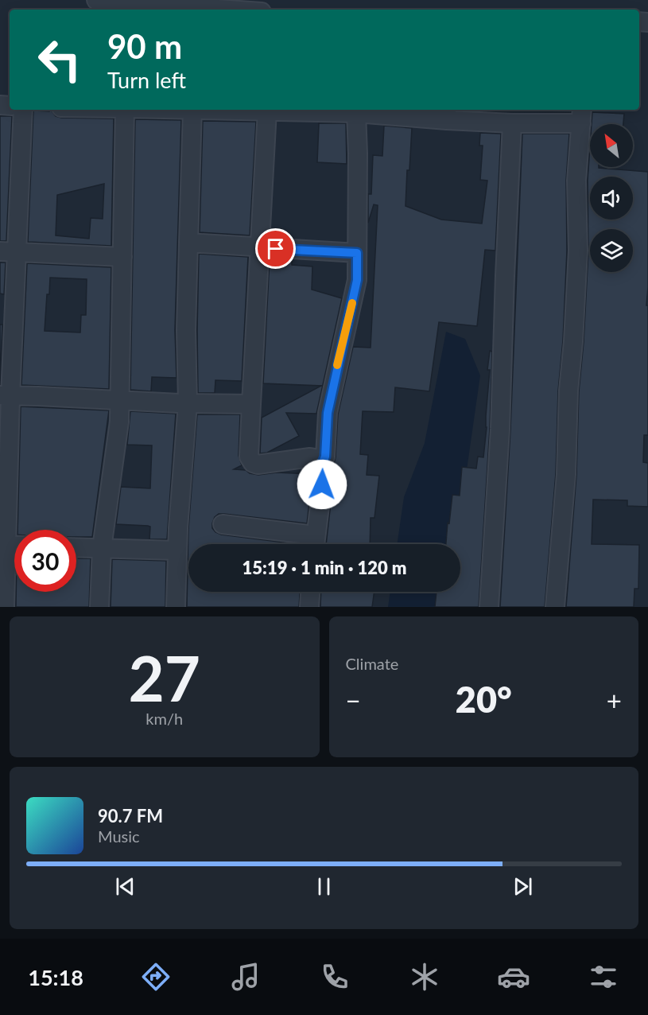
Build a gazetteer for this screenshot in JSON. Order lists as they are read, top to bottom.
{
  "north": "top left",
  "page": {
    "turn": ["90 m", "Turn left"],
    "limit": "30",
    "trip": "15:19 · 1 min · 120 m",
    "tile": [
      ["27", "km/h"],
      "Climate"
    ],
    "heat": ["−", "20°", "+"],
    "song": ["90.7 FM", "Music"],
    "tabs": "15:18"
  }
}
